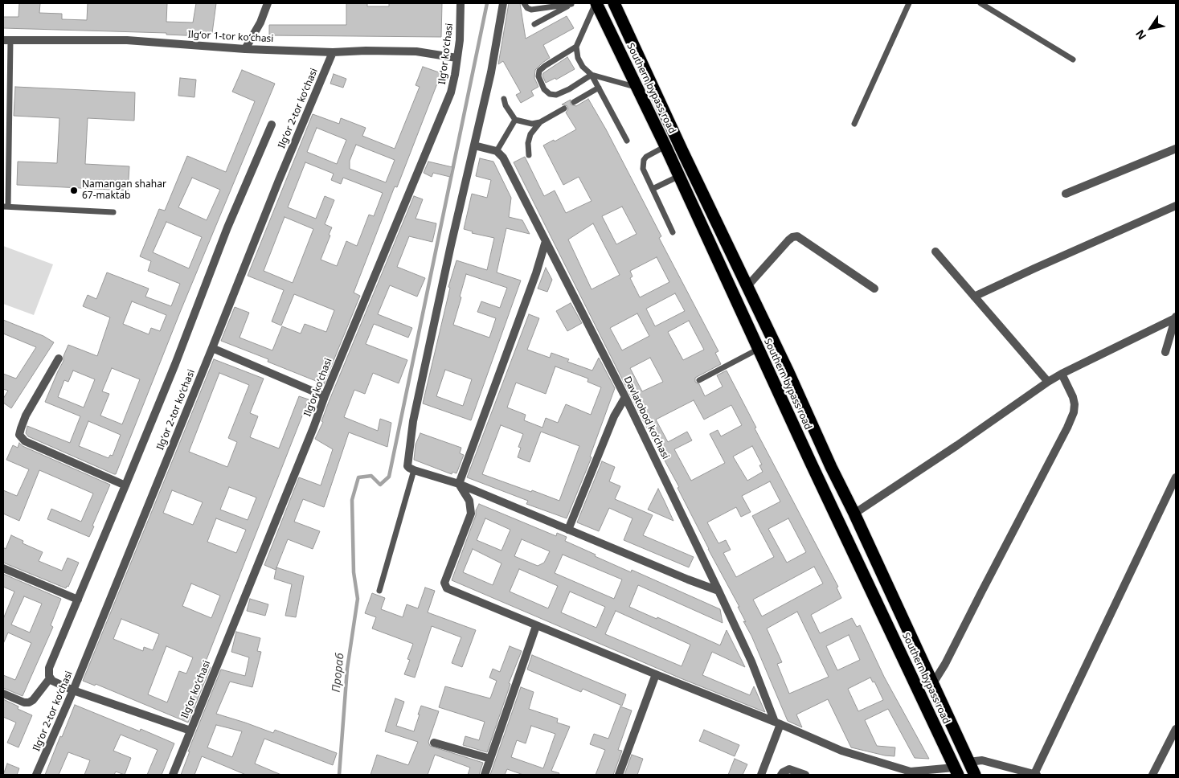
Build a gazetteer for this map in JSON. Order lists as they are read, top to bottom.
{
  "streets": {
    "highway": ["Southern bypass road"],
    "street": [
      "Ilgʻor 1-tor koʻchasi",
      "Ilgʻor koʻchasi",
      "Ilgʻor 2-tor koʻchasi",
      "Davlatobod koʻchasi"
    ]
  },
  "crossings": [
    ["Ilgʻor 1-tor koʻchasi", "Ilgʻor koʻchasi"],
    ["Ilgʻor 1-tor koʻchasi", "Ilgʻor 2-tor koʻchasi"]
  ],
  "water": ["Прораб"],
  "places": ["Namangan shahar 67-maktab"],
  "north": "bottom left"
}
